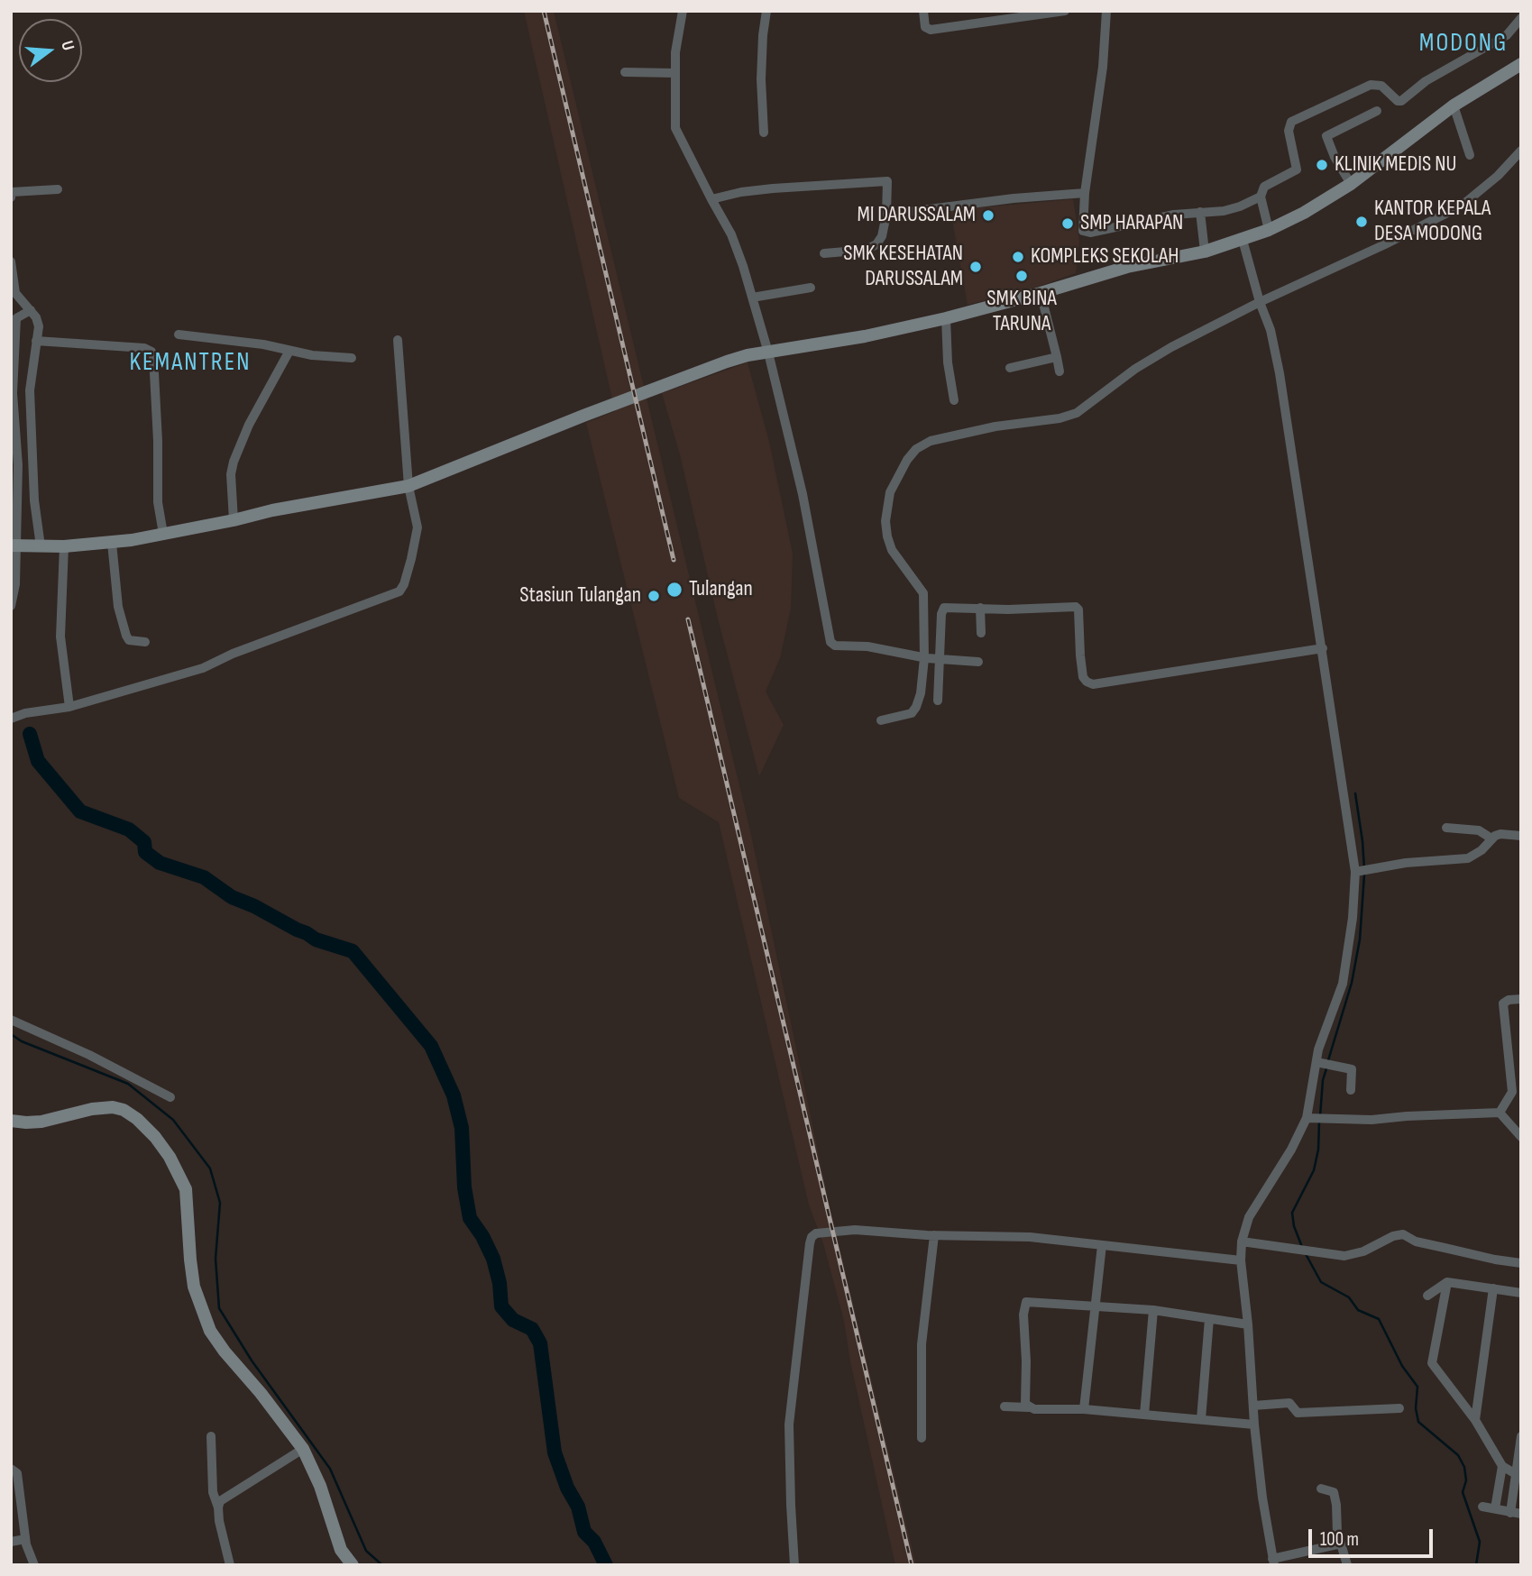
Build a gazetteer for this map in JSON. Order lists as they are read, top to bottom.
{
  "districts": ["MODONG", "KEMANTREN"],
  "places": [
    "KLINIK MEDIS NU",
    "MI DARUSSALAM",
    "KANTOR KEPALA DESA MODONG",
    "SMP HARAPAN",
    "KOMPLEKS SEKOLAH",
    "SMK KESEHATAN DARUSSALAM",
    "SMK BINA TARUNA",
    "Tulangan",
    "Stasiun Tulangan"
  ],
  "scale_bar": "100 m",
  "north": "right"
}
